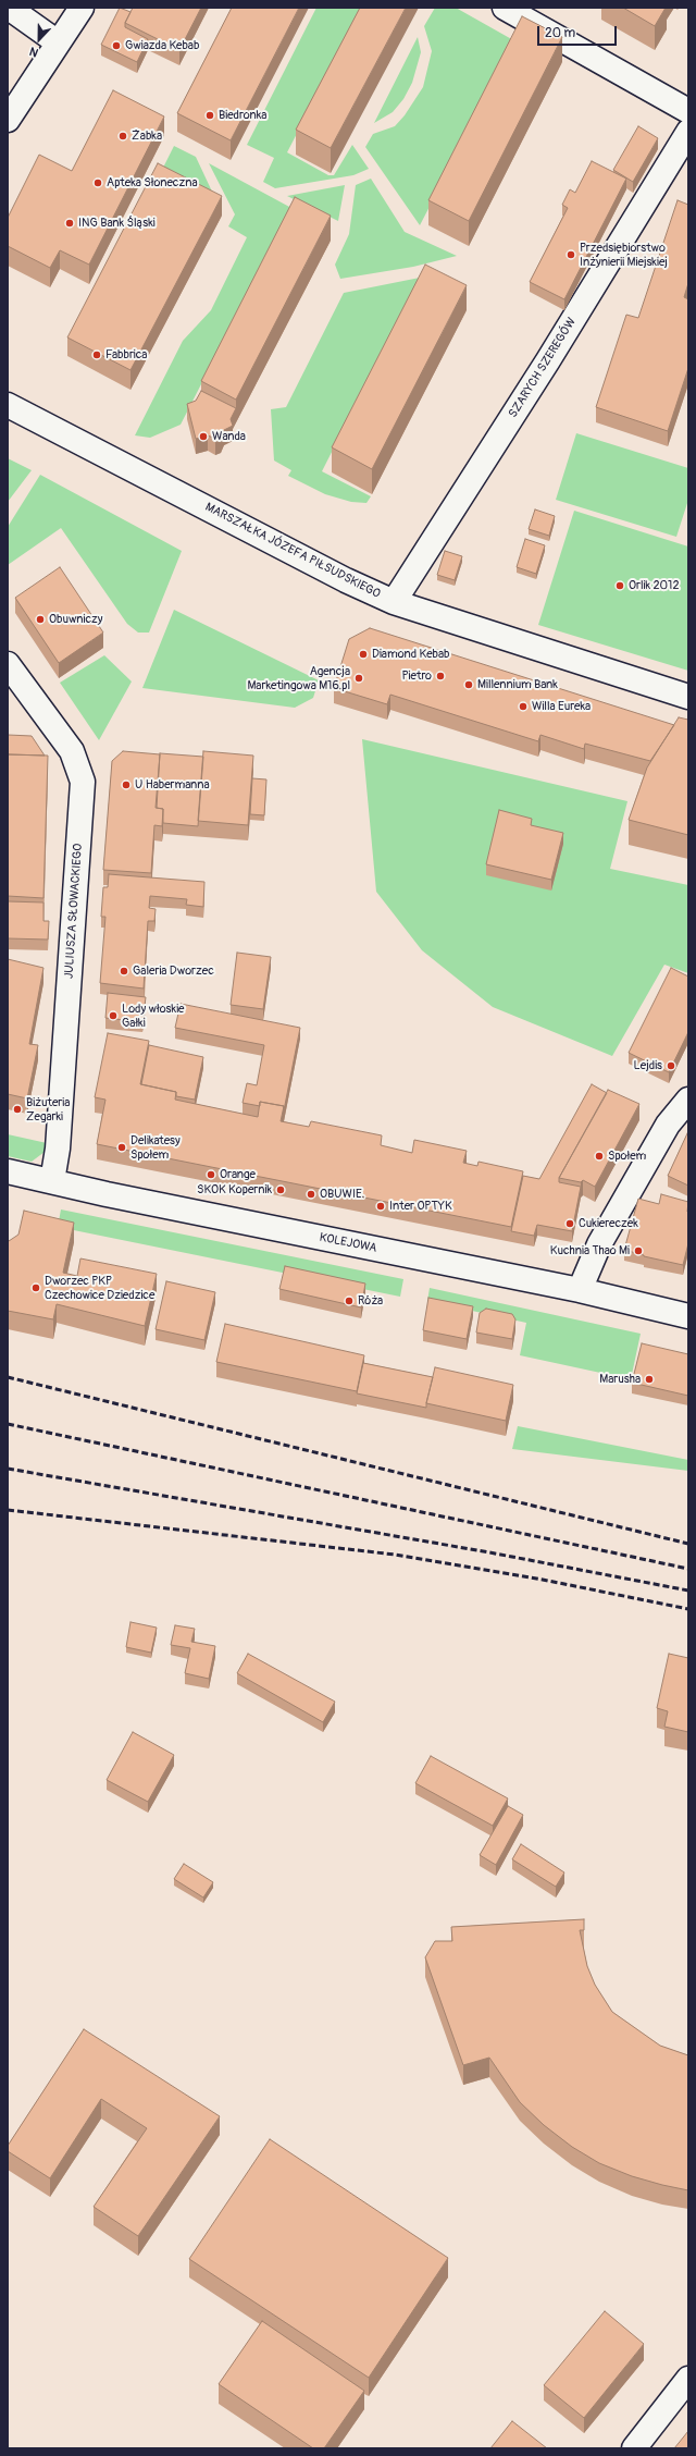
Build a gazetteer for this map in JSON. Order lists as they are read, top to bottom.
{
  "streets": {
    "street": [
      "SZARYCH SZEREGÓW",
      "MARSZAŁKA JÓZEFA PIŁSUDSKIEGO",
      "JULIUSZA SŁOWACKIEGO",
      "KOLEJOWA"
    ]
  },
  "crossings": [
    ["SZARYCH SZEREGÓW", "MARSZAŁKA JÓZEFA PIŁSUDSKIEGO"],
    ["JULIUSZA SŁOWACKIEGO", "KOLEJOWA"]
  ],
  "places": [
    "Gwiazda Kebab",
    "Biedronka",
    "Żabka",
    "Apteka Słoneczna",
    "ING Bank Śląski",
    "Przedsiębiorstwo Inżynierii Miejskiej",
    "Fabbrica",
    "Wanda",
    "Orlik 2012",
    "Obuwniczy",
    "Diamond Kebab",
    "Pietro",
    "Agencja Marketingowa M16.pl",
    "Millennium Bank",
    "Willa Eureka",
    "U Habermanna",
    "Galeria Dworzec",
    "Lody włoskie Gałki",
    "Lejdis",
    "Biżuteria Zegarki",
    "Delikatesy Społem",
    "Społem",
    "Orange",
    "SKOK Kopernik",
    "OBUWIE.",
    "Inter OPTYK",
    "Cukiereczek",
    "Kuchnia Thao Mi",
    "Dworzec PKP Czechowice Dziedzice",
    "Róża",
    "Marusha"
  ],
  "scale_bar": "20 m",
  "north": "bottom"
}
